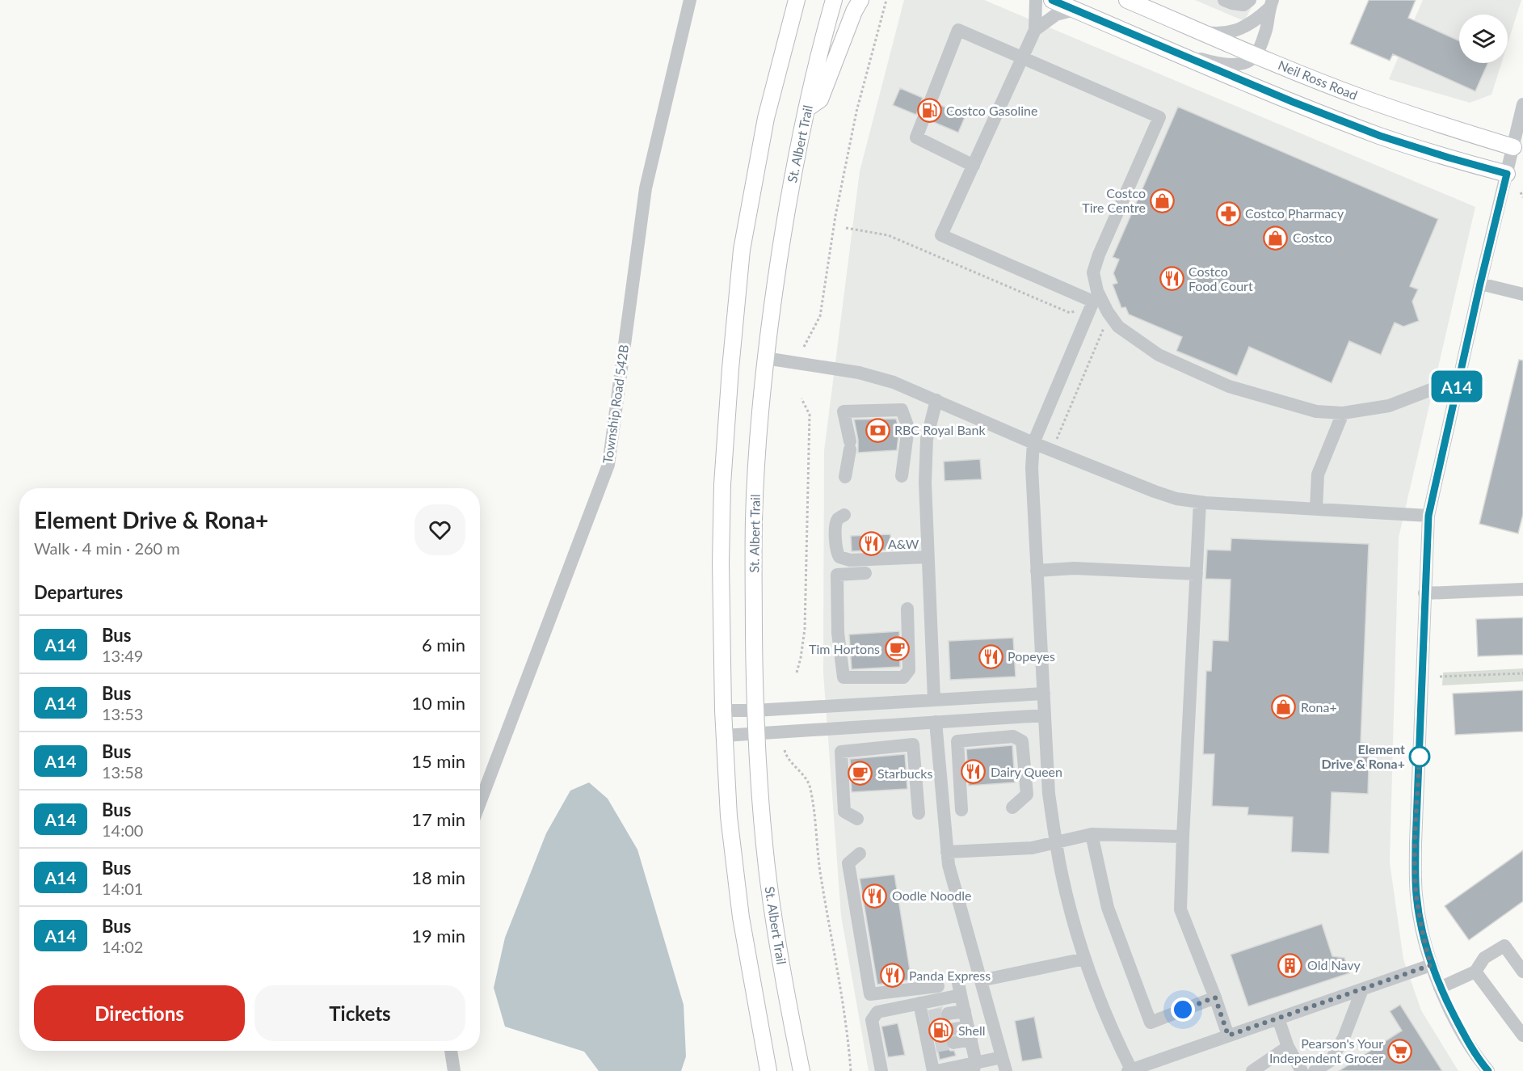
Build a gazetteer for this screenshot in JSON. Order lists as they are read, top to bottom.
{
  "streets": {
    "main road": ["Neil Ross Road", "St. Albert Trail"],
    "street": ["Township Road 542B"]
  },
  "places": {
    "fuel station": ["Costco Gasoline", "Shell"],
    "shop": ["Costco Tire Centre", "Costco", "Rona+"],
    "pharmacy": ["Costco Pharmacy"],
    "restaurant": [
      "Costco Food Court",
      "A&W",
      "Popeyes",
      "Dairy Queen",
      "Oodle Noodle",
      "Panda Express"
    ],
    "bank": ["RBC Royal Bank"],
    "cafe": ["Tim Hortons", "Starbucks"],
    "other": ["Element Drive & Rona+"],
    "building": ["Old Navy"],
    "supermarket": ["Pearson's Your Independent Grocer"]
  },
  "lines": ["bus line A14"],
  "page": {
    "on_map": "A14",
    "heading": [
      ["Element Drive & Rona+", "Walk · 4 min · 260 m"],
      "Departures"
    ],
    "list": [
      {
        "mark": "A14",
        "name": "Bus",
        "note": "13:49",
        "value": "6 min"
      },
      {
        "mark": "A14",
        "name": "Bus",
        "note": "13:53",
        "value": "10 min"
      },
      {
        "mark": "A14",
        "name": "Bus",
        "note": "13:58",
        "value": "15 min"
      },
      {
        "mark": "A14",
        "name": "Bus",
        "note": "14:00",
        "value": "17 min"
      },
      {
        "mark": "A14",
        "name": "Bus",
        "note": "14:01",
        "value": "18 min"
      },
      {
        "mark": "A14",
        "name": "Bus",
        "note": "14:02",
        "value": "19 min"
      }
    ],
    "buttons": ["Directions", "Tickets"]
  }
}
